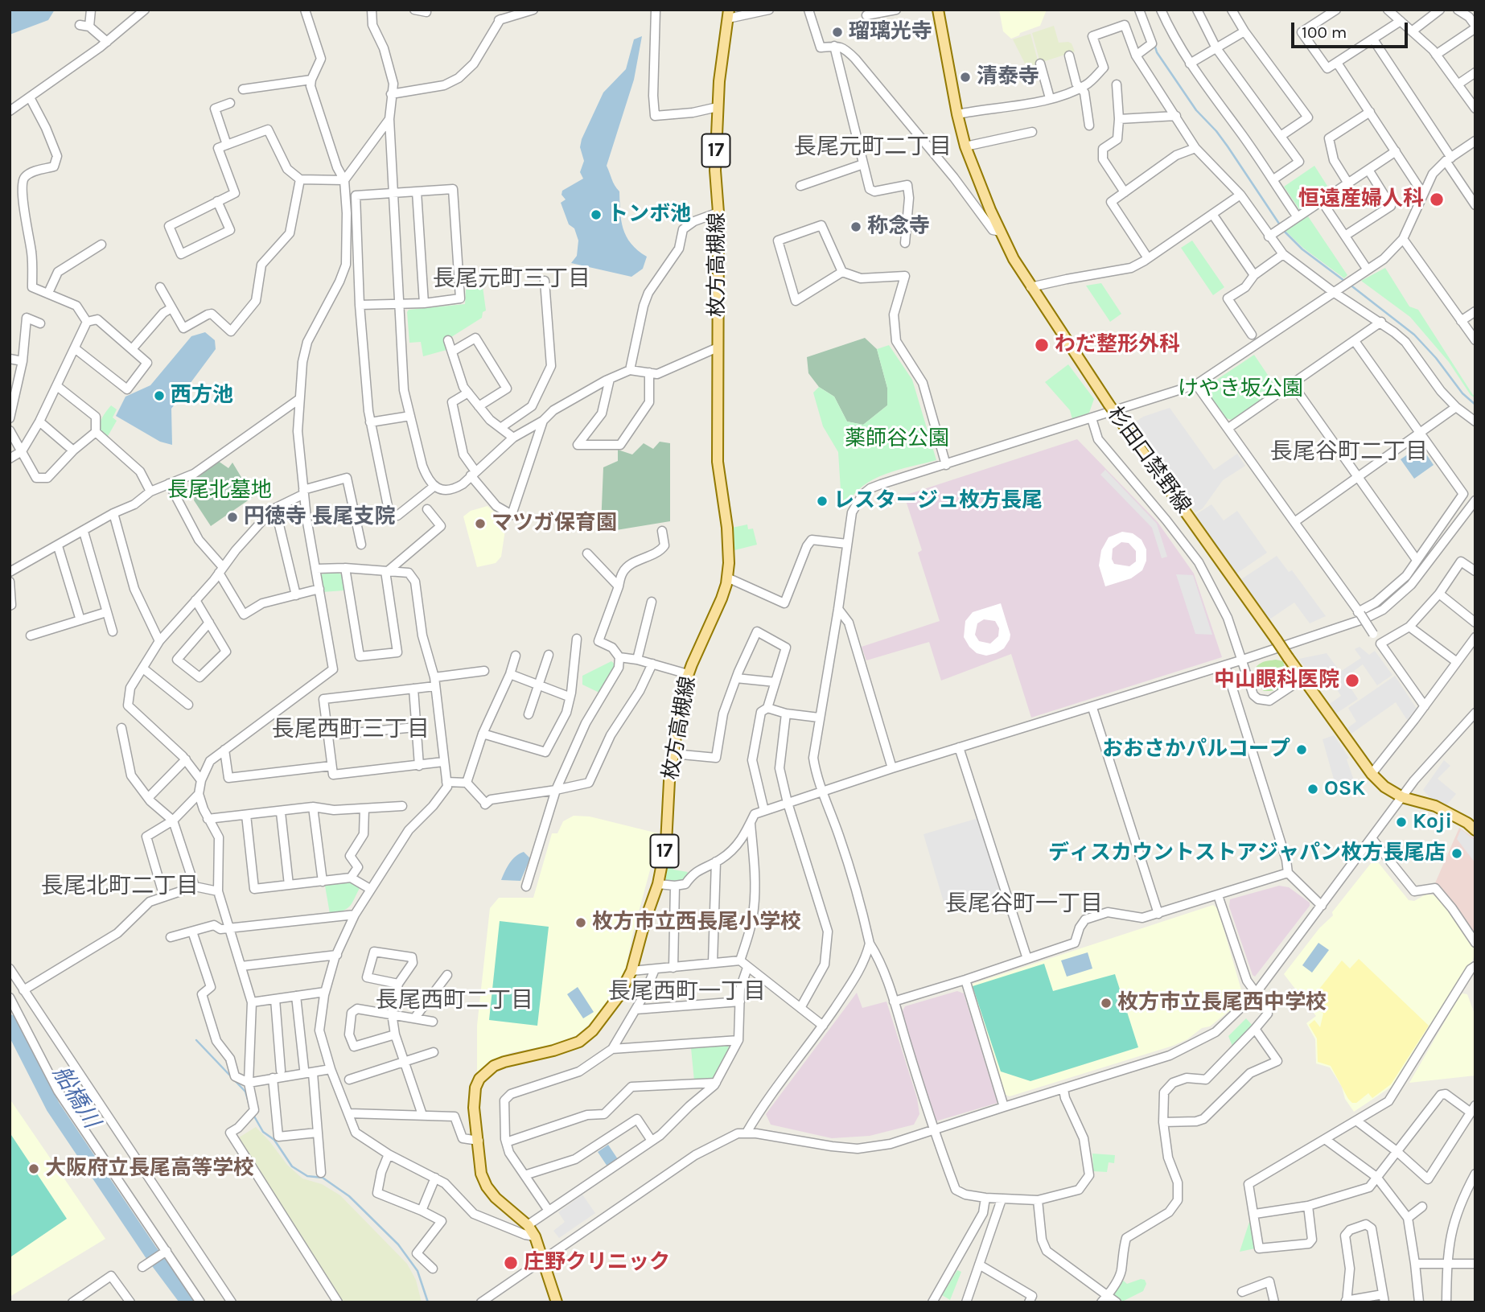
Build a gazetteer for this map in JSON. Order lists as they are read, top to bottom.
{
  "streets": {
    "main road": ["17", "枚方高槻線", "杉田口禁野線"]
  },
  "districts": [
    "長尾元町二丁目",
    "長尾元町三丁目",
    "長尾谷町二丁目",
    "長尾西町三丁目",
    "長尾北町二丁目",
    "長尾谷町一丁目",
    "長尾西町一丁目",
    "長尾西町二丁目"
  ],
  "water": ["船橋川"],
  "parks": ["けやき坂公園", "薬師谷公園", "長尾北墓地"],
  "places": [
    "瑠璃光寺",
    "清泰寺",
    "恒遠産婦人科",
    "トンボ池",
    "称念寺",
    "わだ整形外科",
    "西方池",
    "レスタージュ枚方長尾",
    "円徳寺 長尾支院",
    "マツガ保育園",
    "中山眼科医院",
    "おおさかパルコープ",
    "OSK",
    "Koji",
    "ディスカウントストアジャパン枚方長尾店",
    "枚方市立西長尾小学校",
    "枚方市立長尾西中学校",
    "大阪府立長尾高等学校",
    "庄野クリニック"
  ],
  "scale_bar": "100 m"
}
